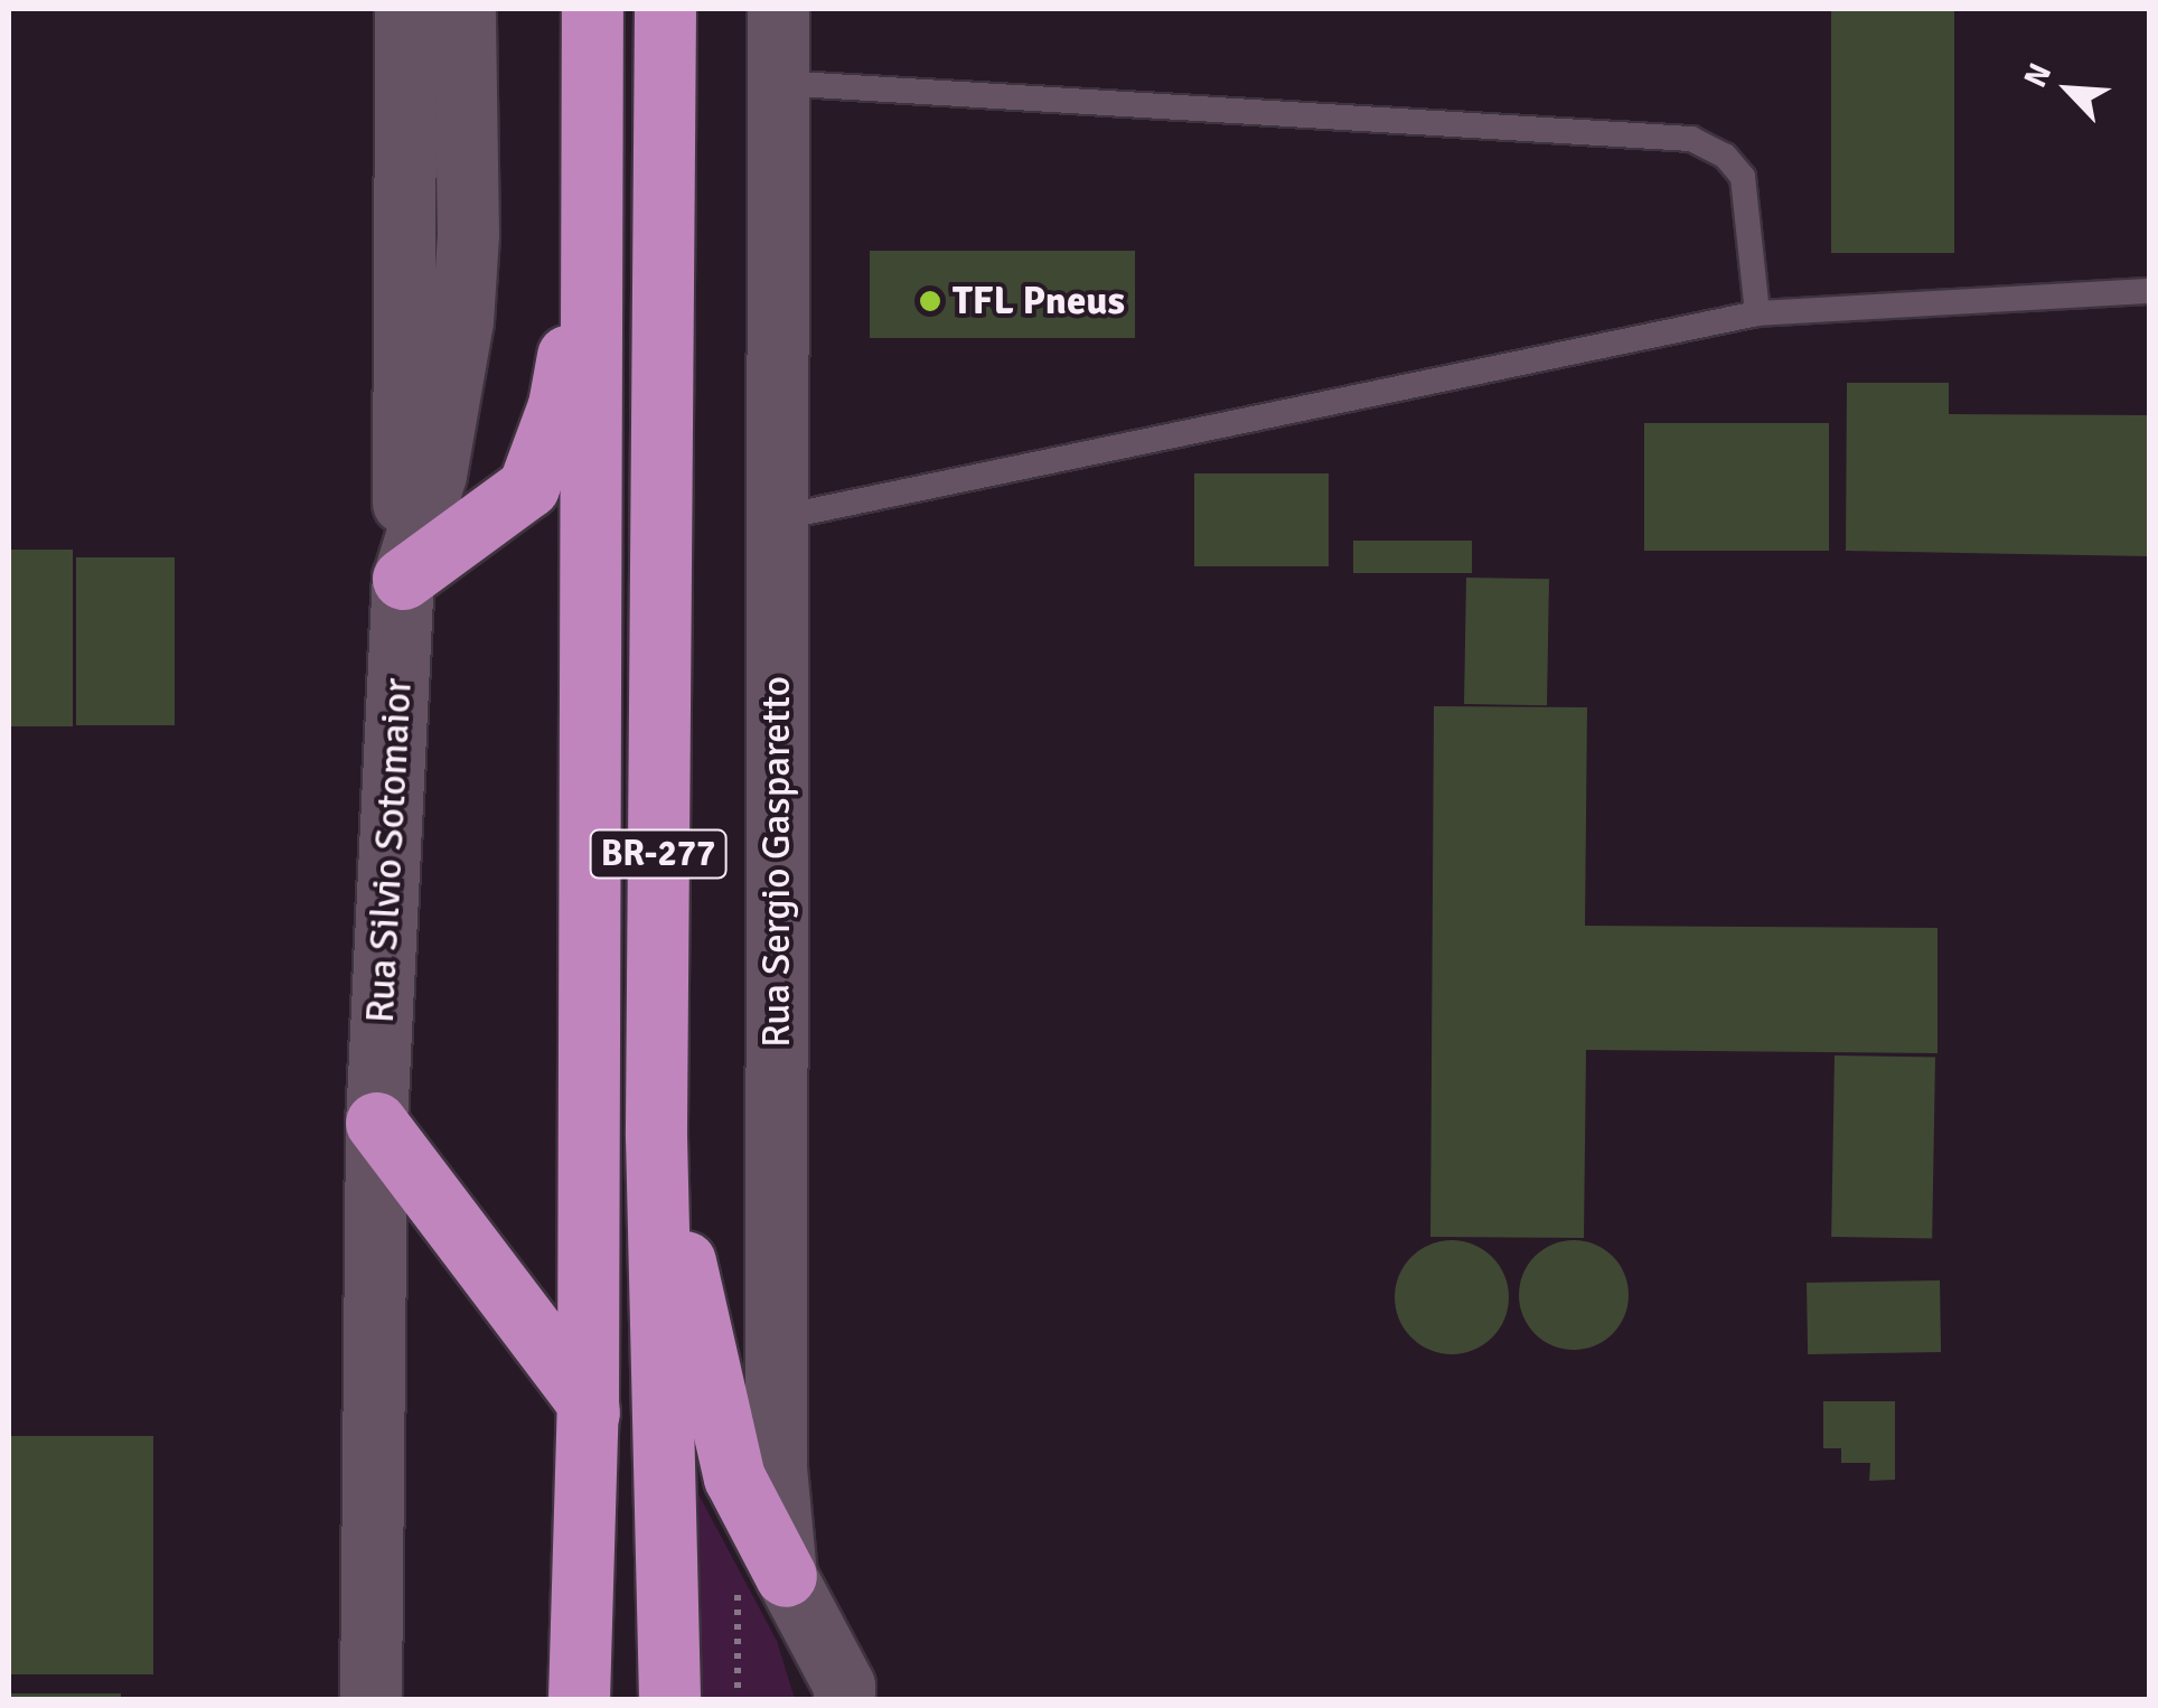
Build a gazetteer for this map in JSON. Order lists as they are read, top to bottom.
{
  "streets": {
    "highway": ["BR-277"],
    "street": ["Rua Silvio Sotomaior", "Rua Sergio Gasparetto"]
  },
  "places": ["TFL Pneus"],
  "north": "top left"
}
